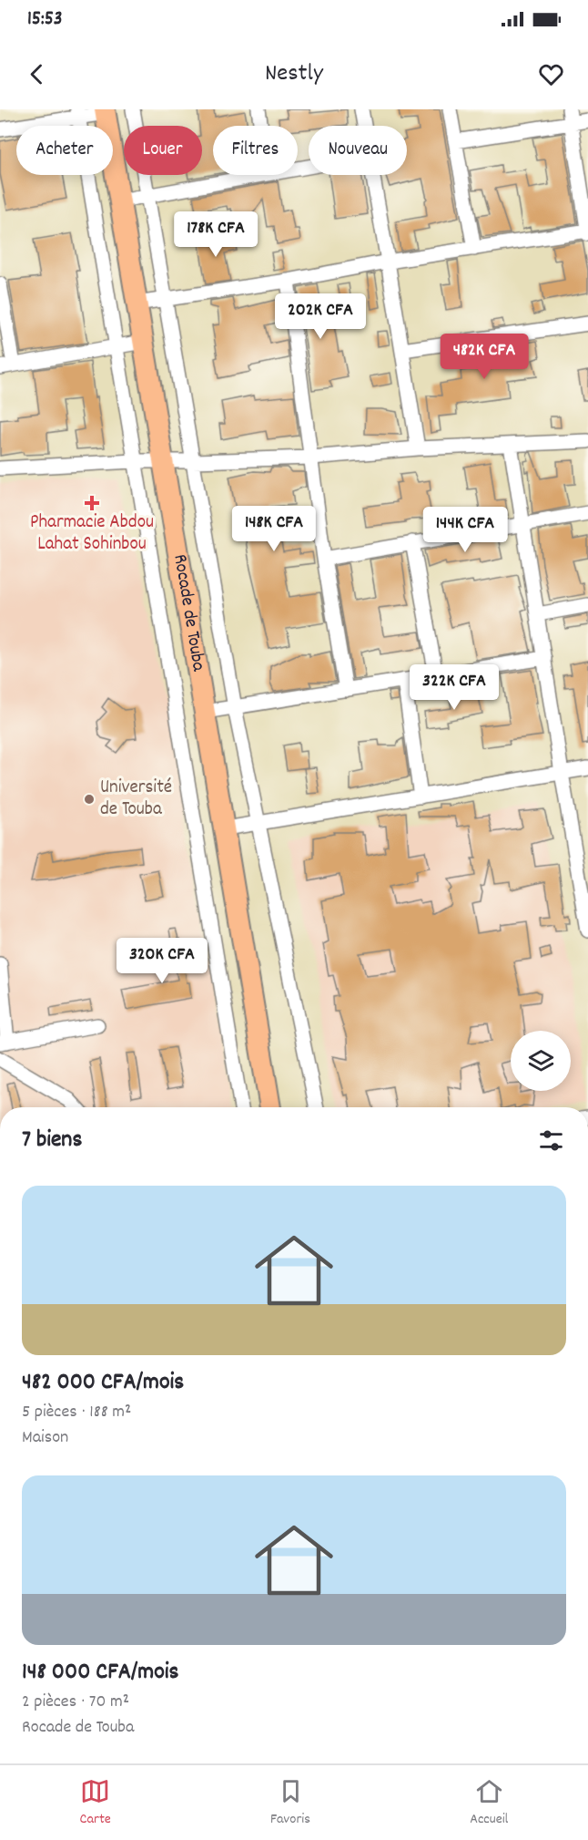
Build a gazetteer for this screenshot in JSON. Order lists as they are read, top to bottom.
{
  "streets": {
    "main road": ["Rocade de Touba"]
  },
  "places": {
    "health": ["Pharmacie Abdou Lahat Sohinbou"],
    "other": ["Université de Touba"]
  },
  "page": {
    "status": "15:53",
    "header": "Nestly",
    "chip": [
      "Acheter",
      "Louer",
      "Filtres",
      "Nouveau"
    ],
    "price": [
      "178K CFA",
      "202K CFA",
      "482K CFA",
      "148K CFA",
      "144K CFA",
      "322K CFA",
      "320K CFA"
    ],
    "heading": "7 biens",
    "list": [
      {
        "name": "482 000 CFA/mois",
        "note": "5 pièces · 188 m² · Maison"
      },
      {
        "name": "148 000 CFA/mois",
        "note": "2 pièces · 70 m² · Rocade de Touba"
      }
    ],
    "tabs": ["Carte", "Favoris", "Accueil"]
  }
}
